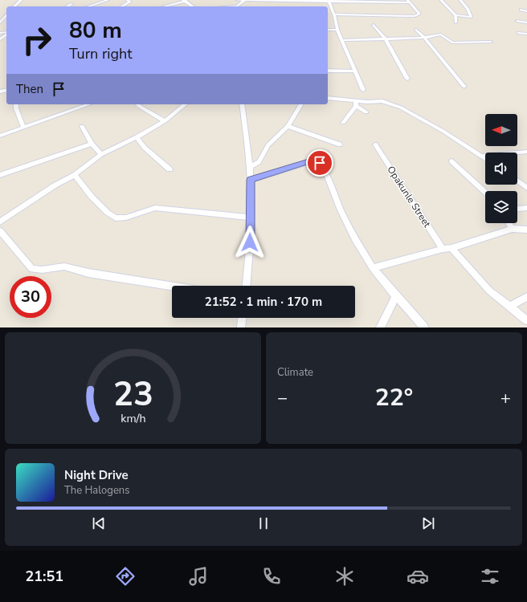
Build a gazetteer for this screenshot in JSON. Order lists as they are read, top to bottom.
{
  "streets": {
    "street": ["Opakunle Street"]
  },
  "north": "left",
  "page": {
    "turn": ["80 m", "Turn right"],
    "then": "Then",
    "limit": "30",
    "trip": "21:52 · 1 min · 170 m",
    "tile": "Climate",
    "heat": ["−", "22°", "+"],
    "song": ["Night Drive", "The Halogens"],
    "tabs": "21:51",
    "gauge": ["23", "km/h"]
  }
}
